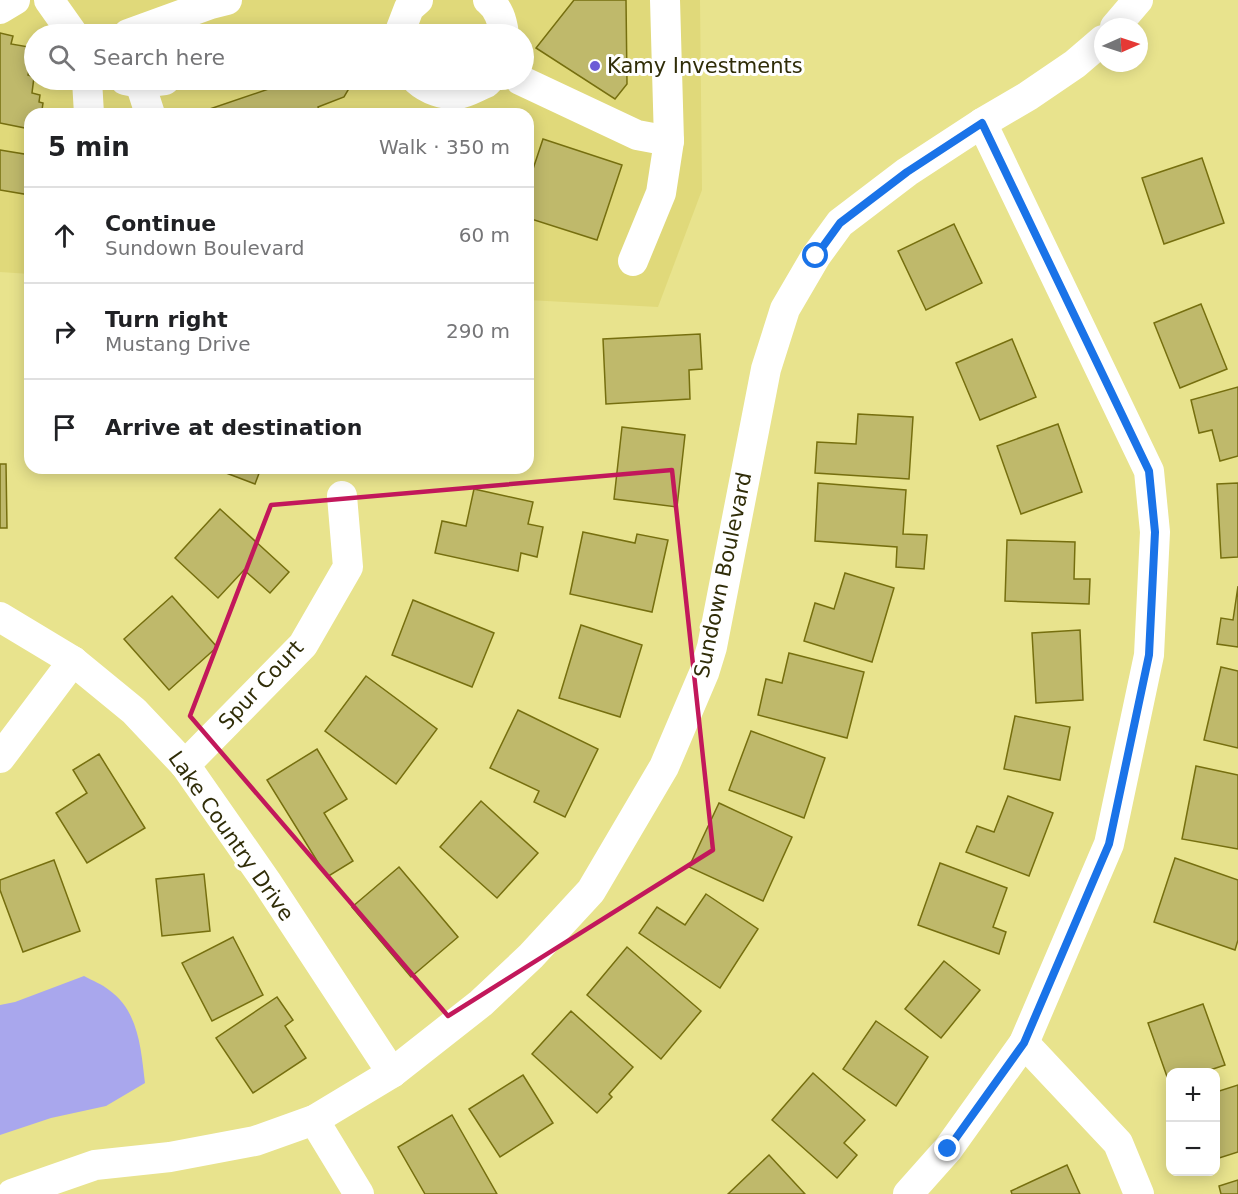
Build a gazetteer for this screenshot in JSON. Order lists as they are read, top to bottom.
{
  "streets": {
    "street": ["Sundown Boulevard", "Spur Court", "Lake Country Drive"]
  },
  "crossings": [
    ["Sundown Boulevard", "Lake Country Drive"],
    ["Spur Court", "Lake Country Drive"]
  ],
  "places": ["Kamy Investments"],
  "north": "right",
  "page": {
    "search": "Search here",
    "heading": ["5 min", "Walk · 350 m"],
    "list": [
      ["Continue", "Sundown Boulevard", "60 m"],
      ["Turn right", "Mustang Drive", "290 m"],
      "Arrive at destination"
    ],
    "map_buttons": ["+", "−"]
  }
}
